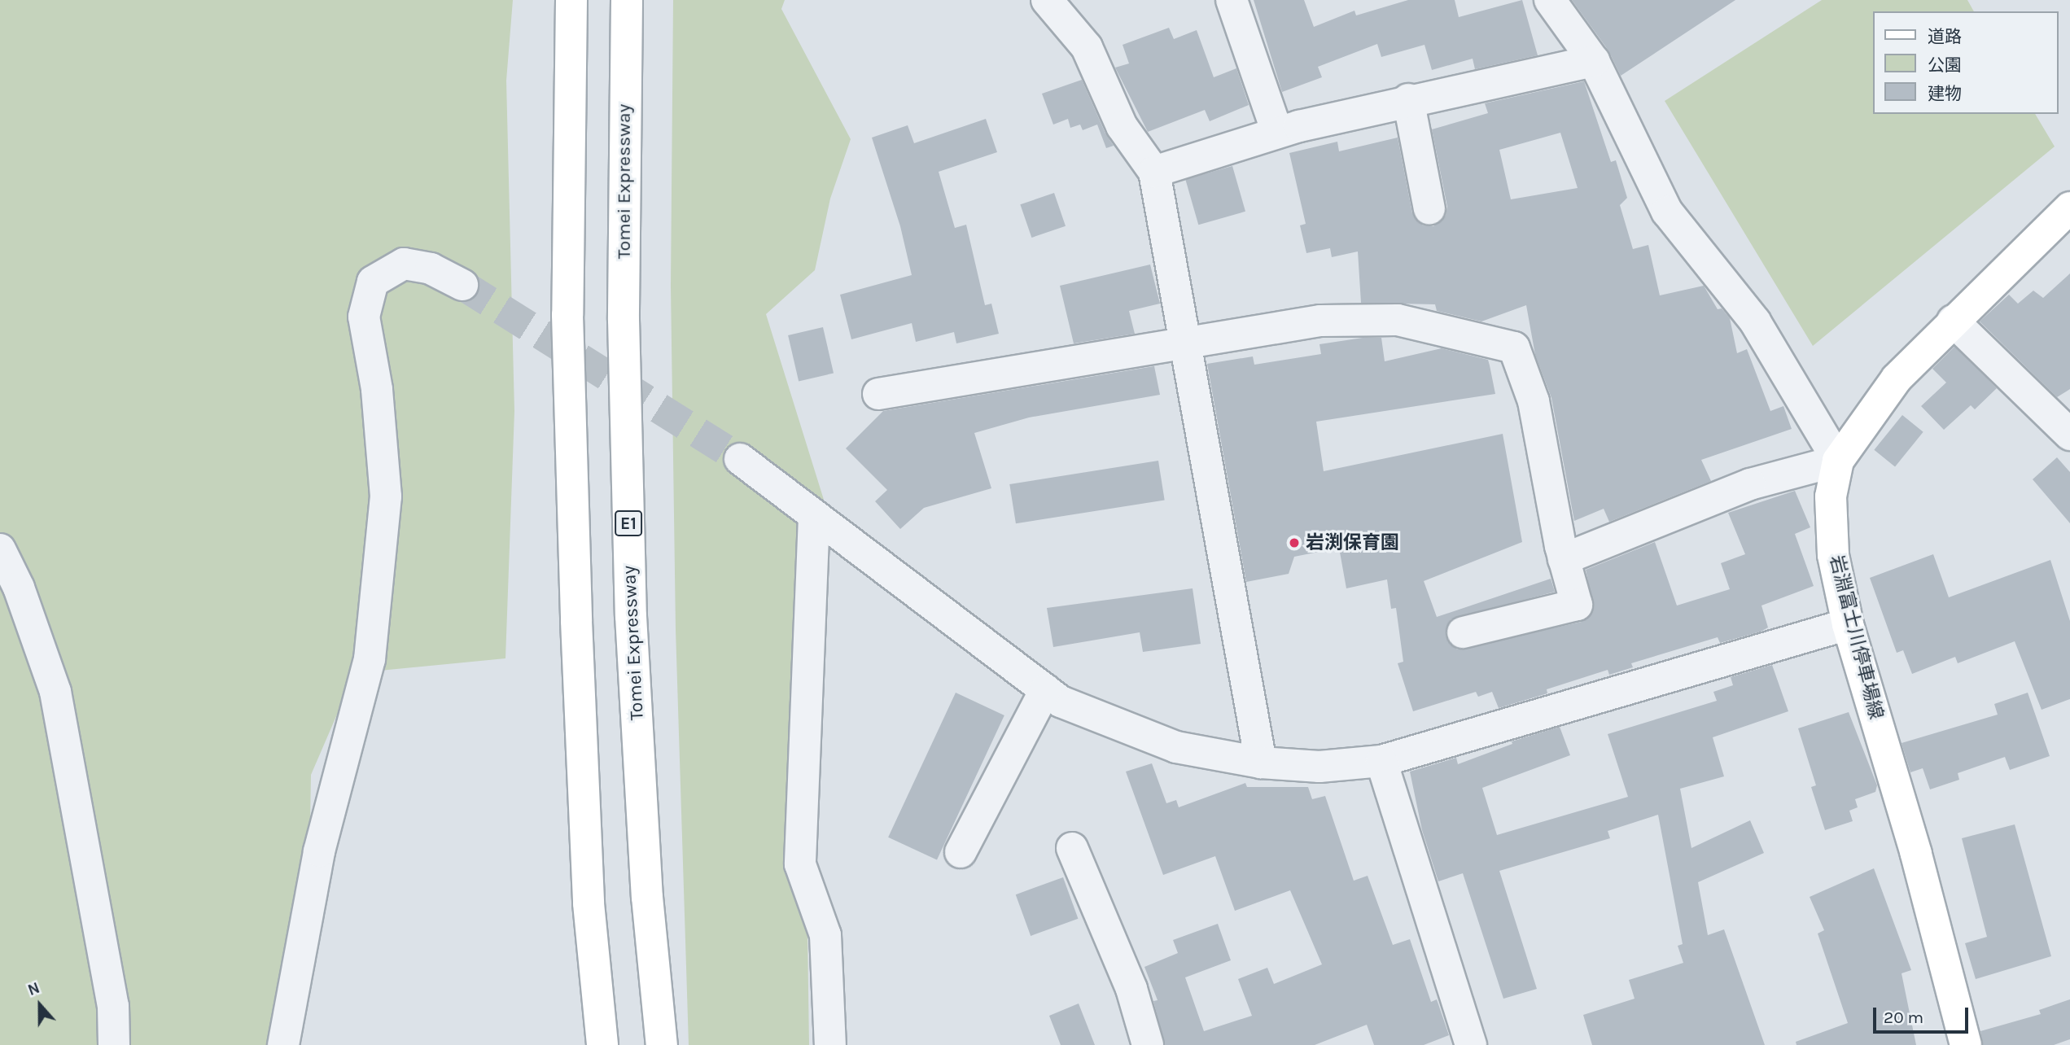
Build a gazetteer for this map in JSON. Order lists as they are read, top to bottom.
{
  "streets": {
    "main road": ["Tomei Expressway", "E1", "岩淵富士川停車場線"]
  },
  "places": ["岩渕保育園"],
  "legend": ["道路", "公園", "建物"],
  "scale_bar": "20 m",
  "north": "top"
}
